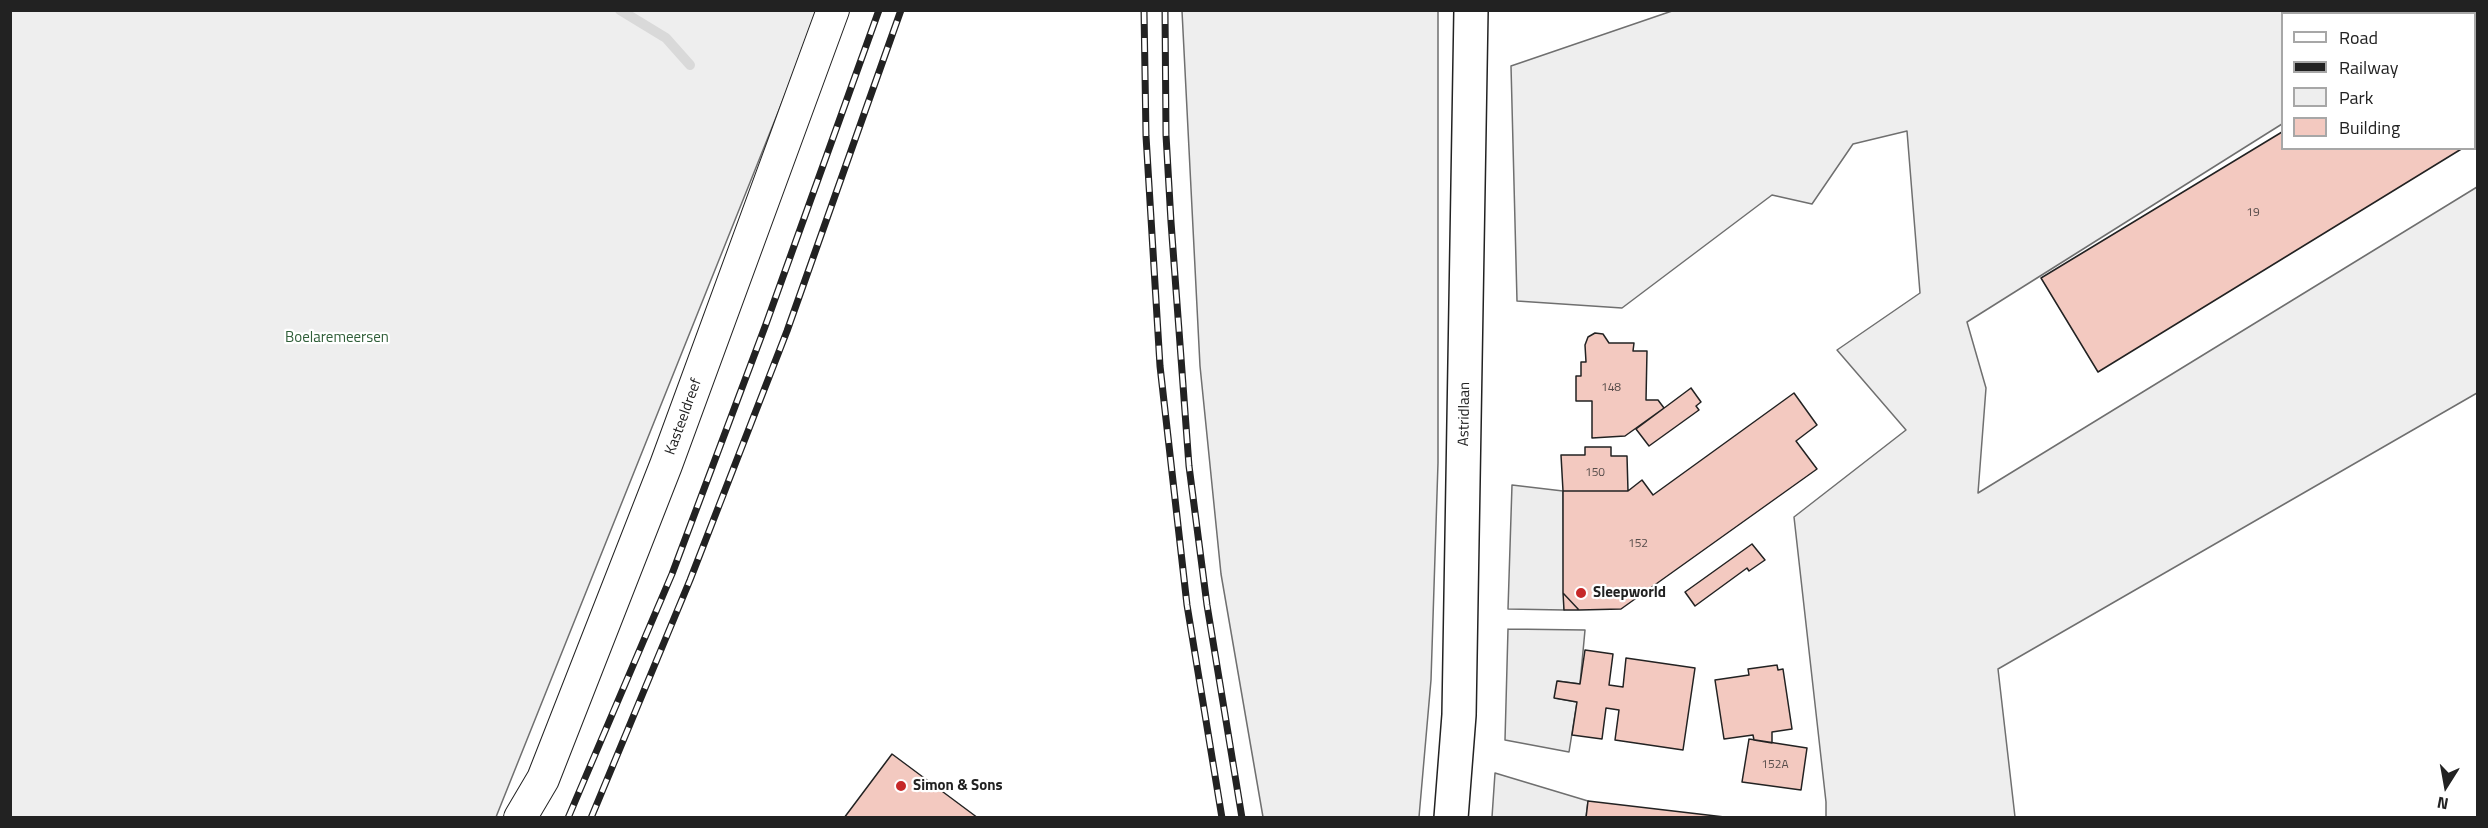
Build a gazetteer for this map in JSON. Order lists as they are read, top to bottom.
{
  "streets": {
    "main road": ["Astridlaan"],
    "street": ["Kasteeldreef"]
  },
  "parks": ["Boelaremeersen"],
  "places": ["Sleepworld", "Simon & Sons"],
  "house_numbers": [
    "19",
    "148",
    "150",
    "152",
    "152A"
  ],
  "legend": [
    "Road",
    "Railway",
    "Park",
    "Building"
  ],
  "north": "bottom"
}
